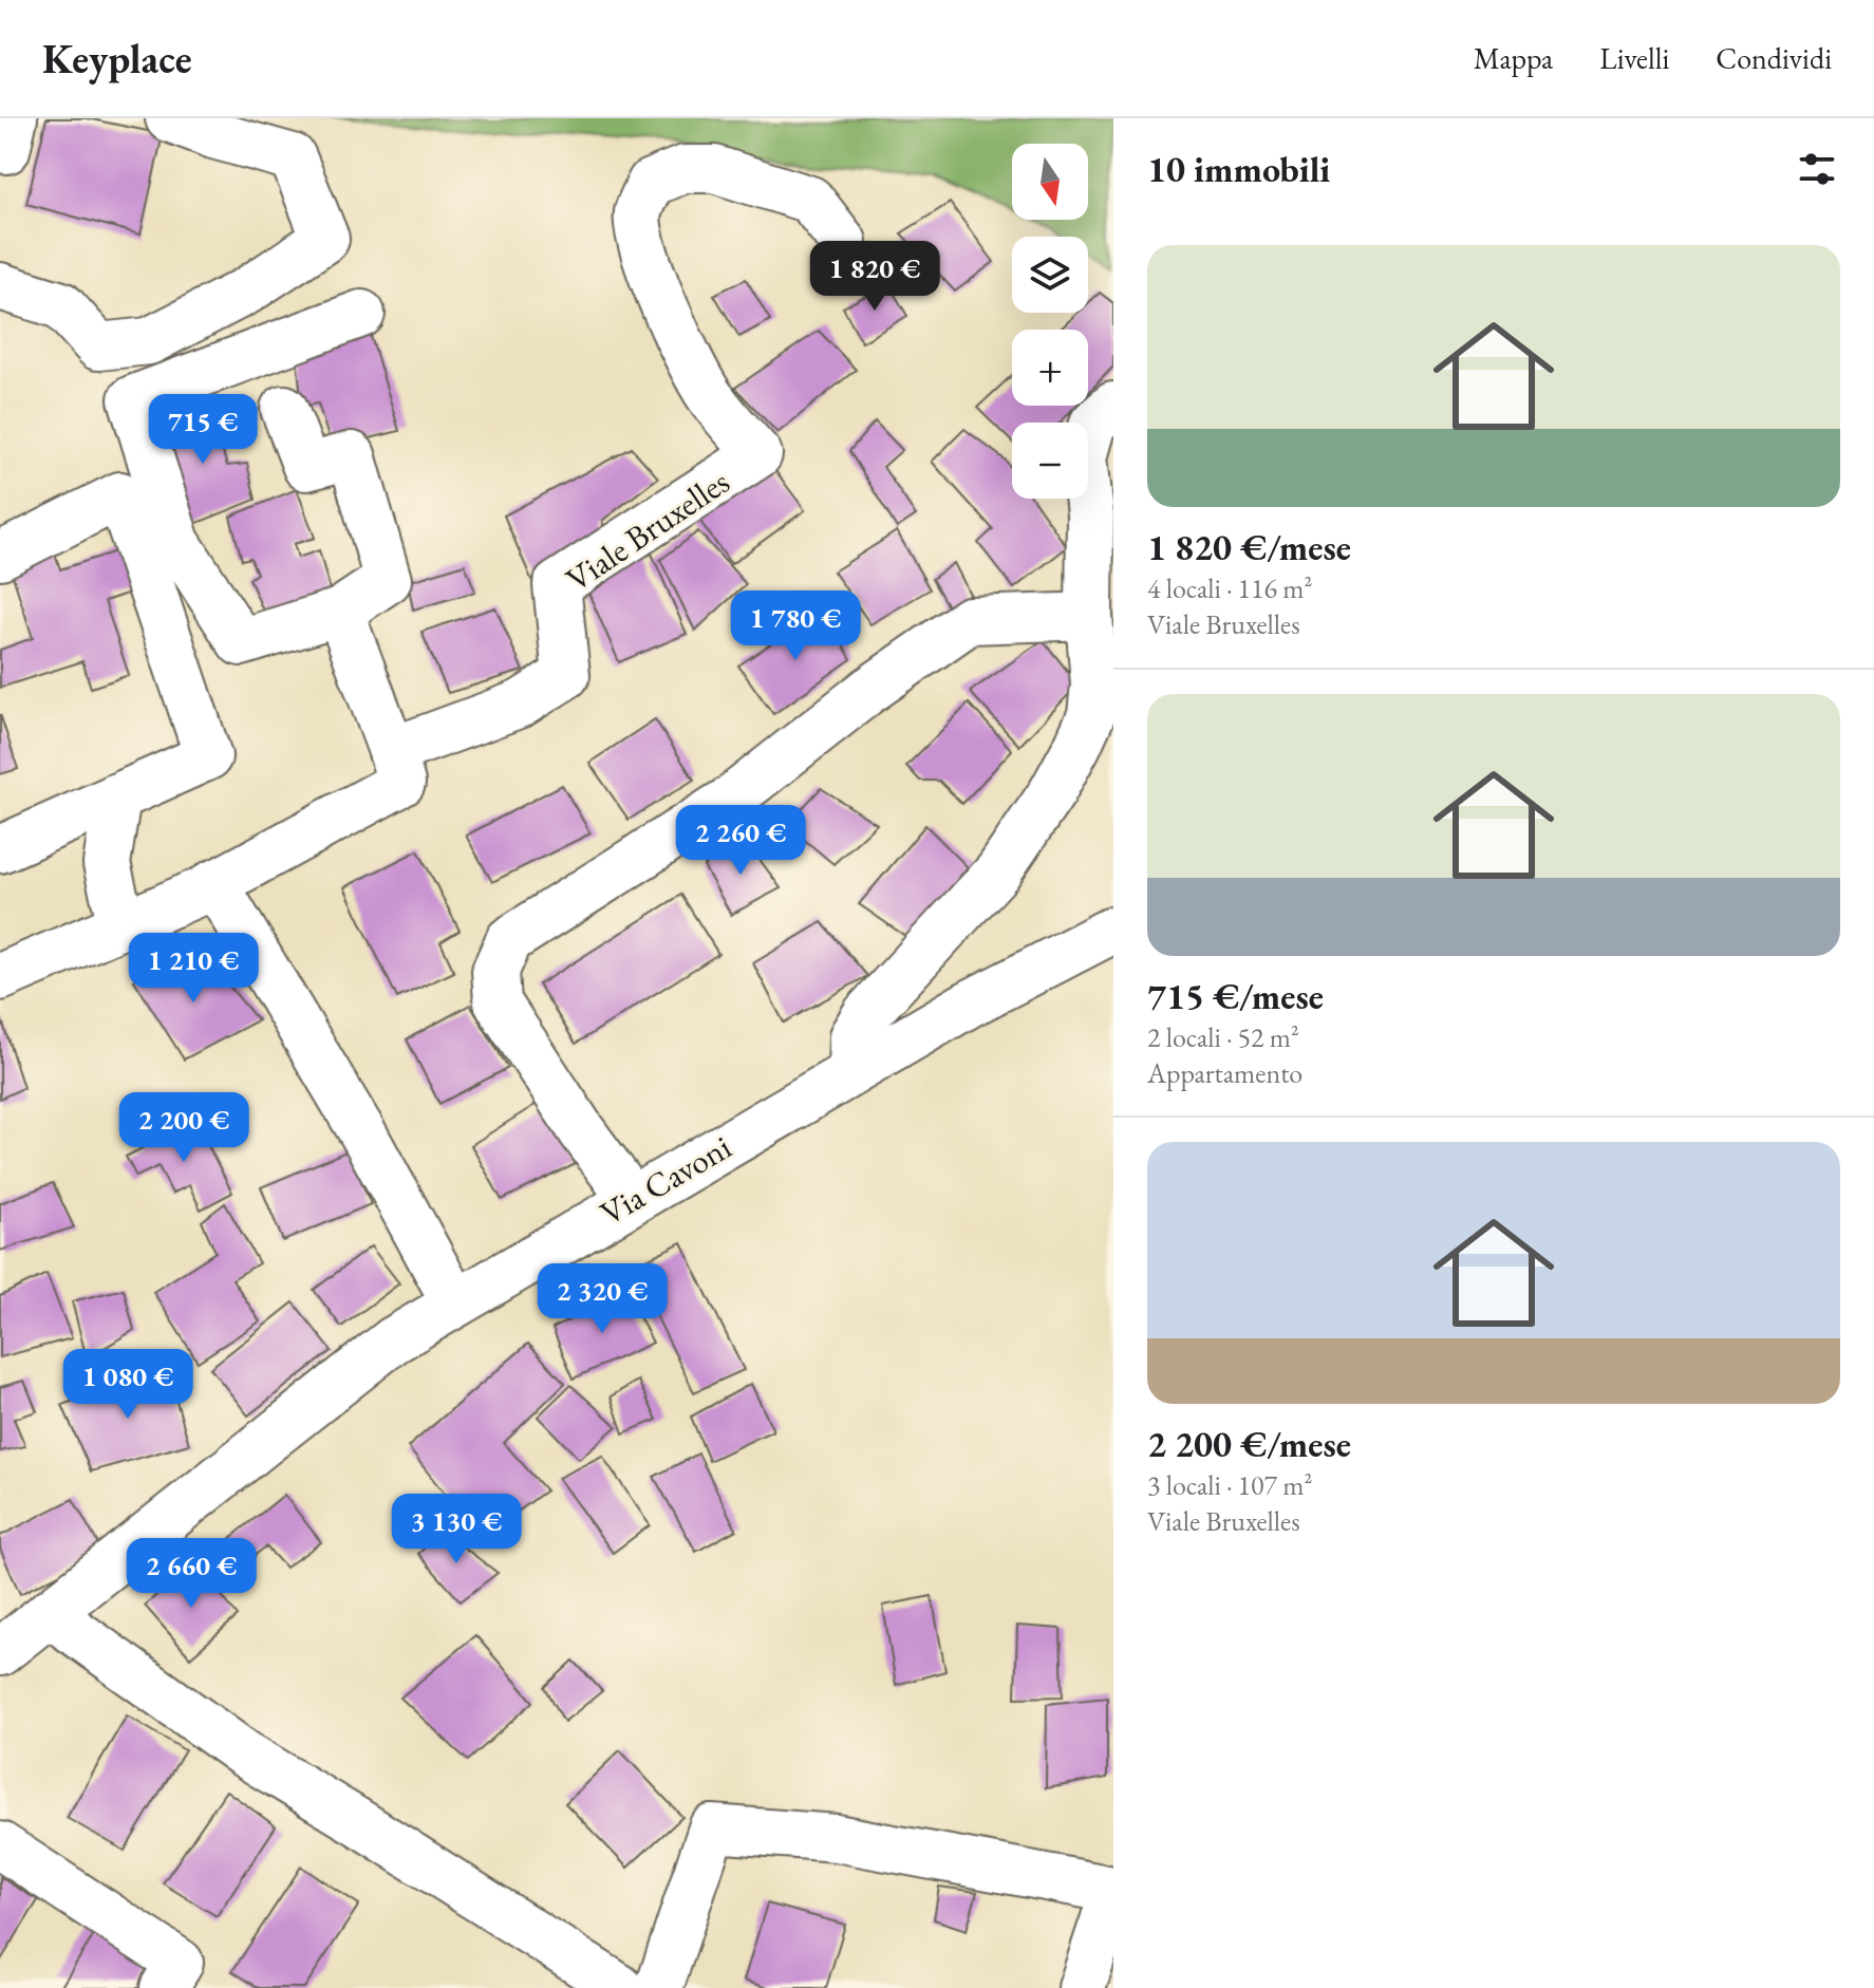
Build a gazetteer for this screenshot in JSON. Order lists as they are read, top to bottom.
{
  "streets": {
    "street": ["Viale Bruxelles", "Via Cavoni"]
  },
  "north": "bottom",
  "page": {
    "header": "Keyplace",
    "nav": ["Mappa", "Livelli", "Condividi"],
    "heading": "10 immobili",
    "map_buttons": ["+", "−"],
    "list": [
      {
        "name": "1 820 €/mese",
        "note": "4 locali · 116 m² · Viale Bruxelles"
      },
      {
        "name": "715 €/mese",
        "note": "2 locali · 52 m² · Appartamento"
      },
      {
        "name": "2 200 €/mese",
        "note": "3 locali · 107 m² · Viale Bruxelles"
      }
    ],
    "price": [
      "1 820 €",
      "715 €",
      "1 780 €",
      "2 260 €",
      "1 210 €",
      "2 200 €",
      "2 320 €",
      "1 080 €",
      "3 130 €",
      "2 660 €"
    ]
  }
}
